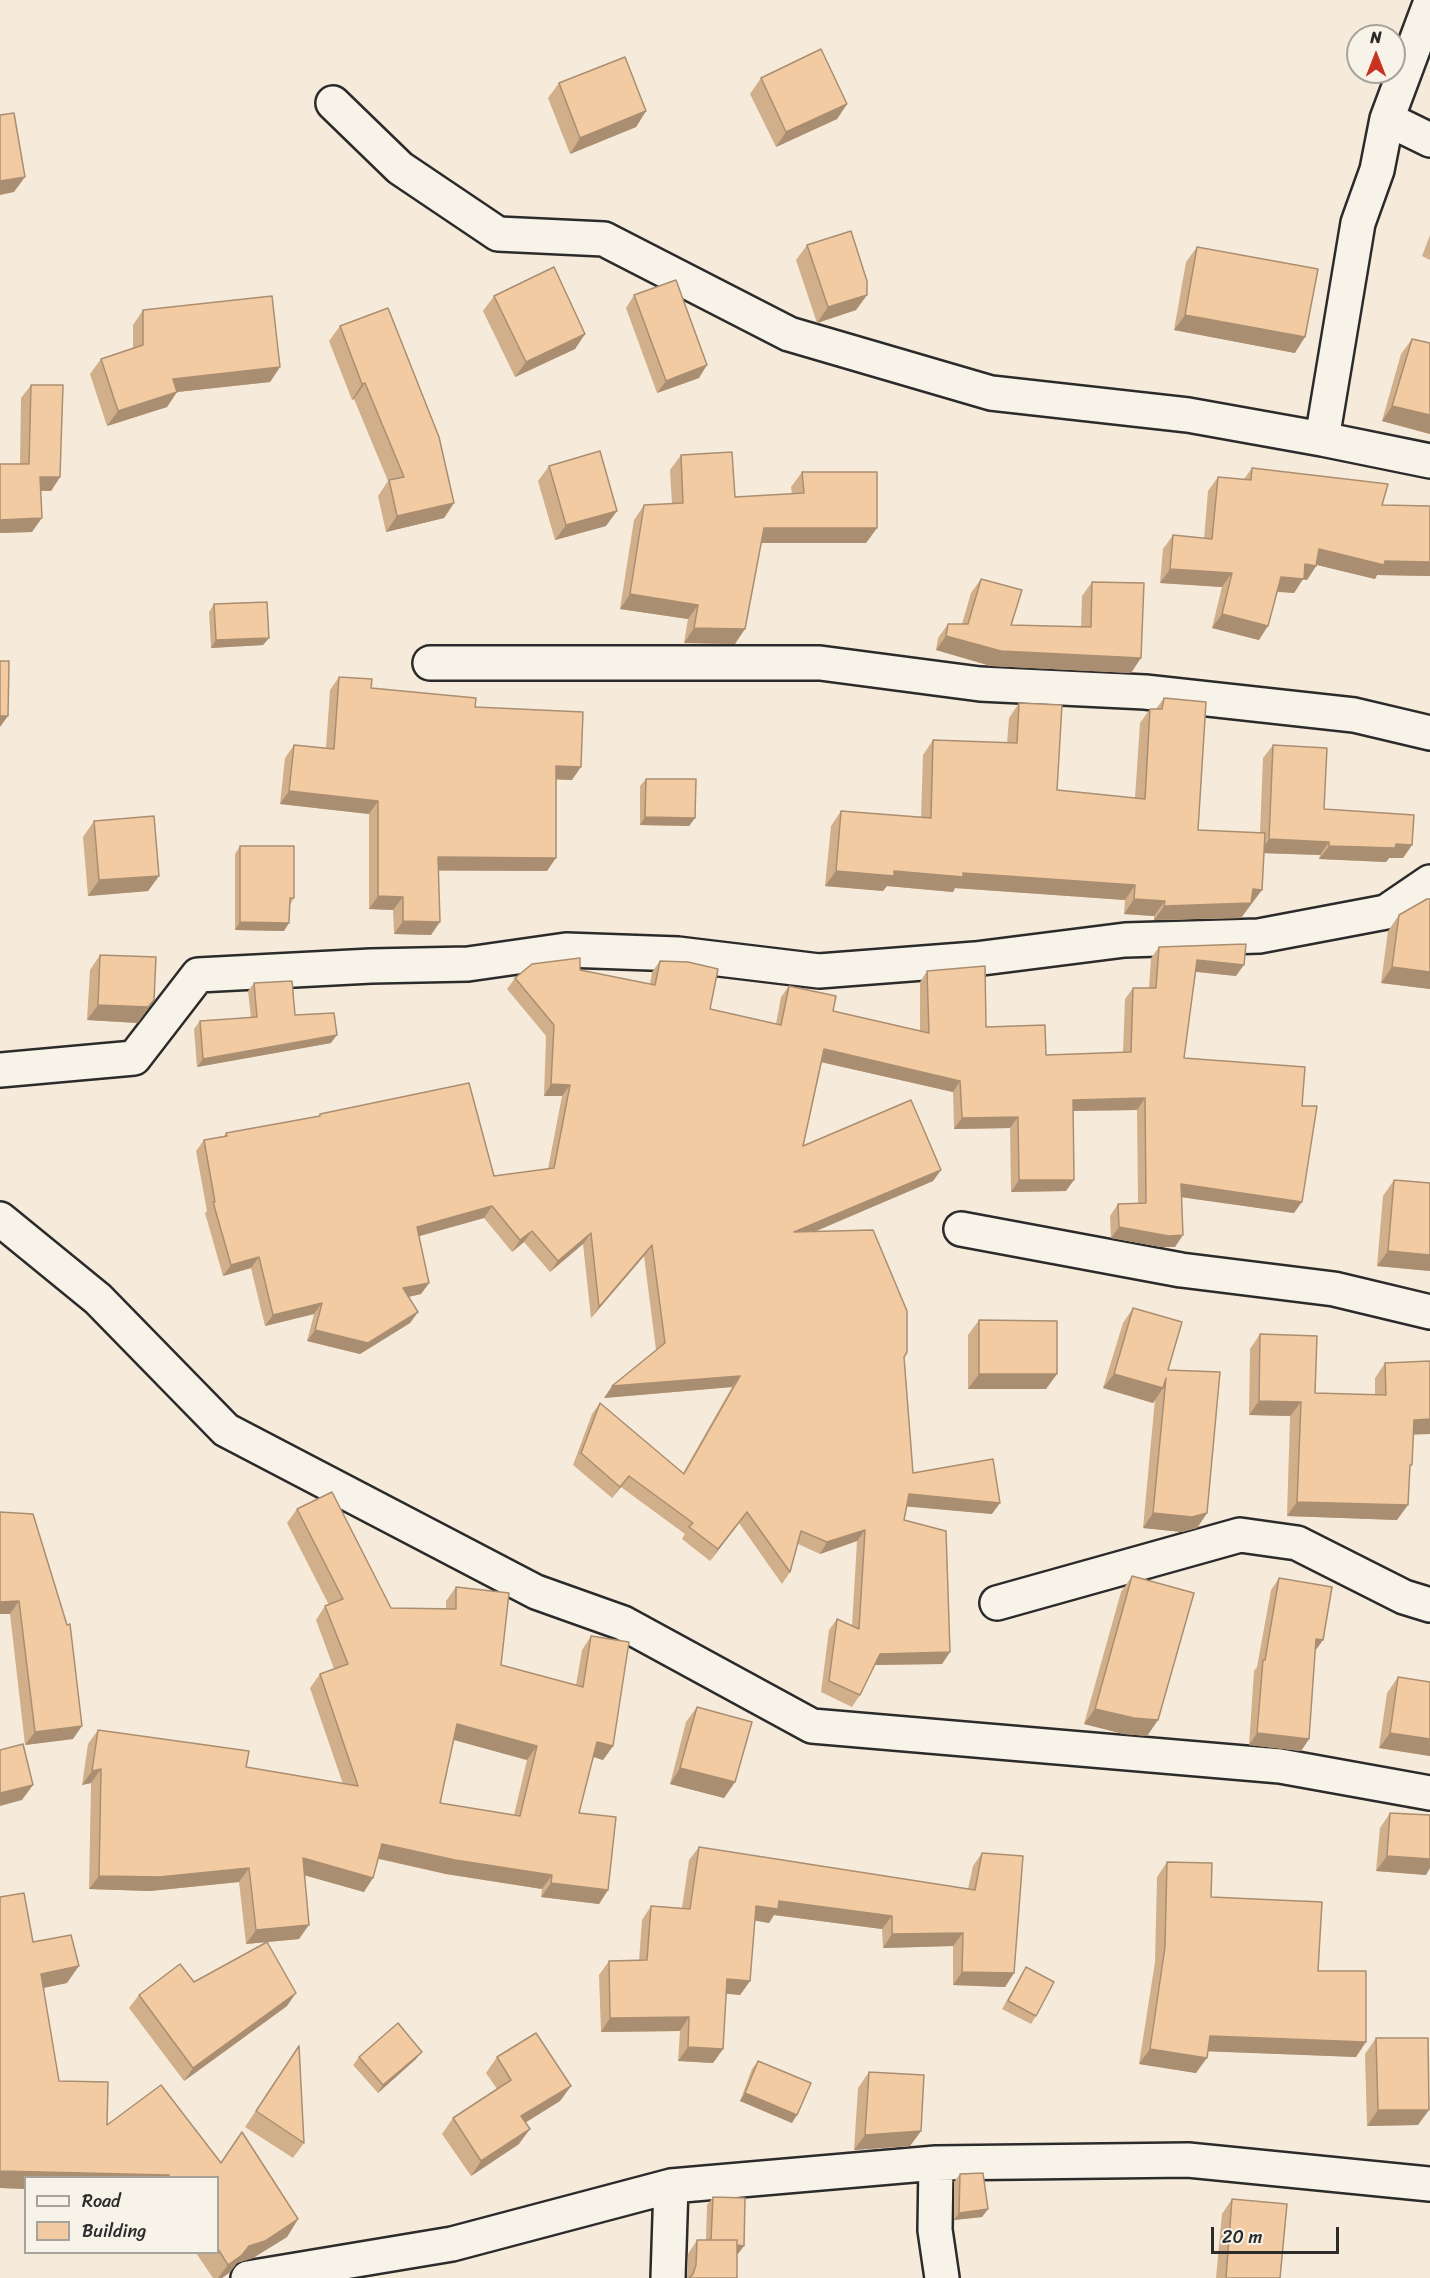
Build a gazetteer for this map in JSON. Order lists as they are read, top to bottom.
{
  "legend": ["Road", "Building"],
  "scale_bar": "20 m",
  "north": "top"
}
